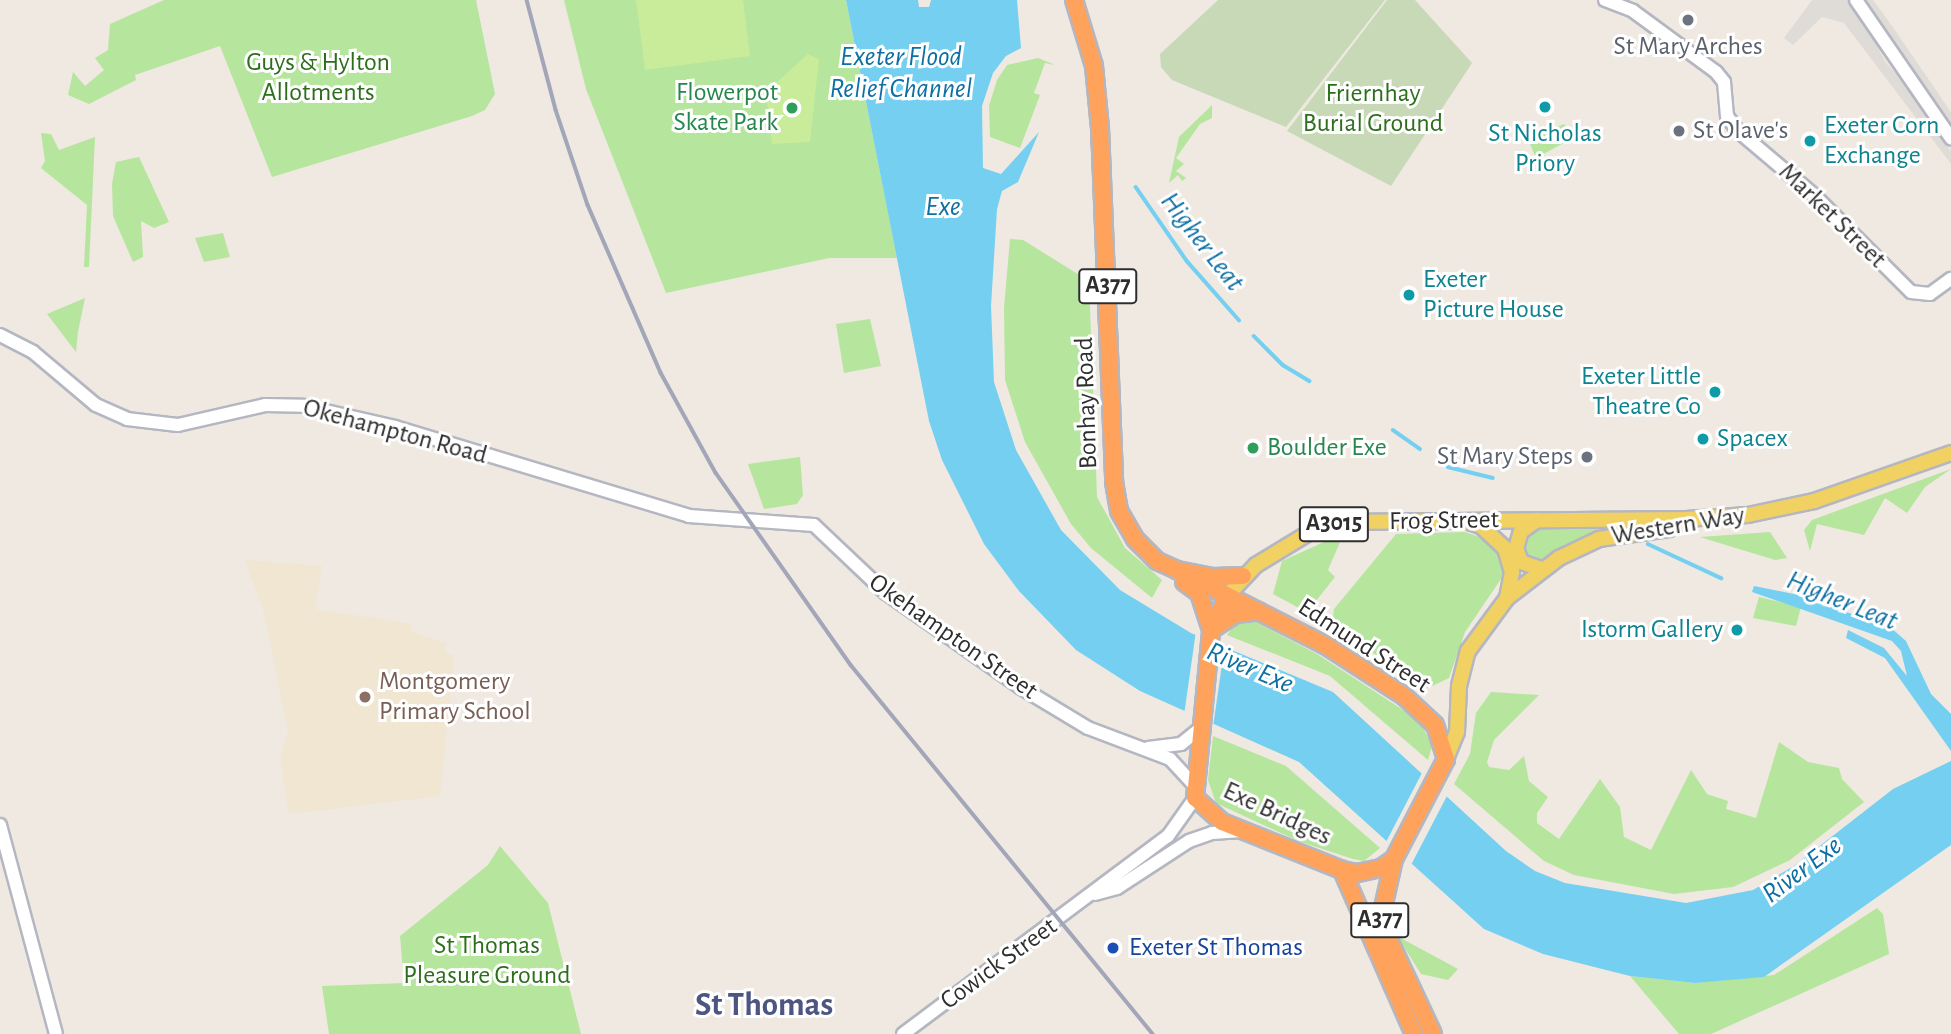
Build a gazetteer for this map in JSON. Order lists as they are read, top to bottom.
{
  "streets": {
    "highway": [
      "A377",
      "Bonhay Road",
      "Edmund Street",
      "Exe Bridges"
    ],
    "main road": ["Frog Street", "A3015", "Western Way"],
    "street": [
      "Market Street",
      "Okehampton Road",
      "Okehampton Street",
      "Cowick Street"
    ]
  },
  "crossings": [
    ["A377", "Bonhay Road"],
    ["A377", "Frog Street"],
    ["A377", "Western Way"],
    ["A377", "Edmund Street"],
    ["A377", "Exe Bridges"],
    ["Bonhay Road", "Frog Street"],
    ["Bonhay Road", "Exe Bridges"],
    ["Okehampton Road", "Okehampton Street"],
    ["Frog Street", "Western Way"],
    ["Frog Street", "Exe Bridges"],
    ["Western Way", "Edmund Street"],
    ["Okehampton Street", "Exe Bridges"],
    ["Okehampton Street", "Cowick Street"],
    ["Exe Bridges", "Cowick Street"]
  ],
  "districts": ["St Thomas"],
  "water": [
    "Exeter Flood Relief Channel",
    "Exe",
    "Higher Leat",
    "River Exe"
  ],
  "parks": ["Guys & Hylton Allotments", "Friernhay Burial Ground", "St Thomas Pleasure Ground"],
  "places": [
    "St Mary Arches",
    "St Nicholas Priory",
    "Flowerpot Skate Park",
    "St Olave's",
    "Exeter Corn Exchange",
    "Exeter Picture House",
    "Exeter Little Theatre Co",
    "Spacex",
    "Boulder Exe",
    "St Mary Steps",
    "Istorm Gallery",
    "Montgomery Primary School",
    "Exeter St Thomas"
  ]
}
